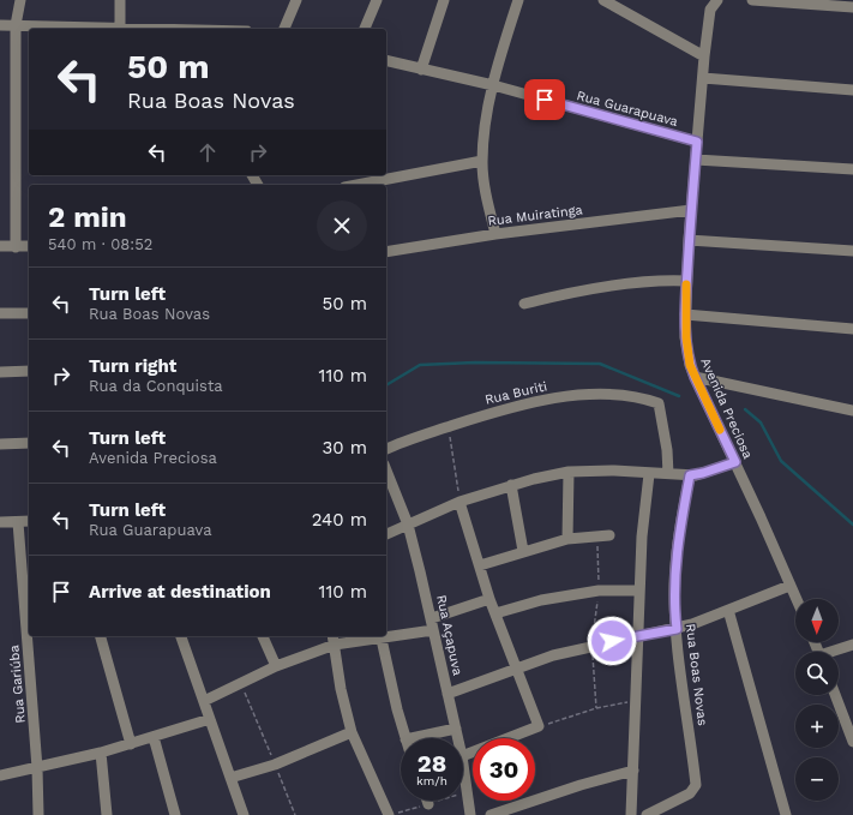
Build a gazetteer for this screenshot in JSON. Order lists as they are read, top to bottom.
{
  "streets": {
    "street": [
      "Rua Guarapuava",
      "Rua Muiratinga",
      "Rua Buriti",
      "Avenida Preciosa",
      "Rua Açapuva",
      "Rua Boas Novas",
      "Rua Gariúba"
    ]
  },
  "crossings": [
    ["Rua Guarapuava", "Avenida Preciosa"],
    ["Rua Muiratinga", "Avenida Preciosa"]
  ],
  "north": "bottom",
  "page": {
    "turn": ["50 m", "Rua Boas Novas"],
    "heading": ["2 min", "540 m · 08:52"],
    "list": [
      {
        "name": "Turn left",
        "note": "Rua Boas Novas",
        "value": "50 m"
      },
      {
        "name": "Turn right",
        "note": "Rua da Conquista",
        "value": "110 m"
      },
      {
        "name": "Turn left",
        "note": "Avenida Preciosa",
        "value": "30 m"
      },
      {
        "name": "Turn left",
        "note": "Rua Guarapuava",
        "value": "240 m"
      },
      {
        "name": "Arrive at destination",
        "value": "110 m"
      }
    ],
    "map_buttons": ["+", "−"],
    "speed": "28 km/h",
    "limit": "30"
  }
}
